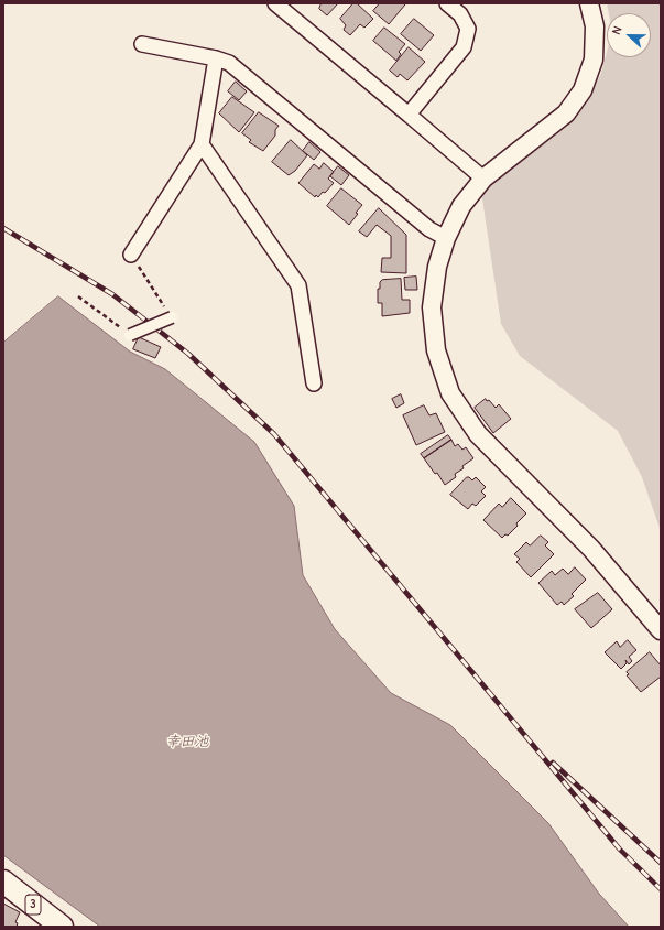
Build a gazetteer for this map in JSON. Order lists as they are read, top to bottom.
{
  "streets": {
    "main road": ["3"]
  },
  "water": ["幸田池"],
  "north": "left"
}
